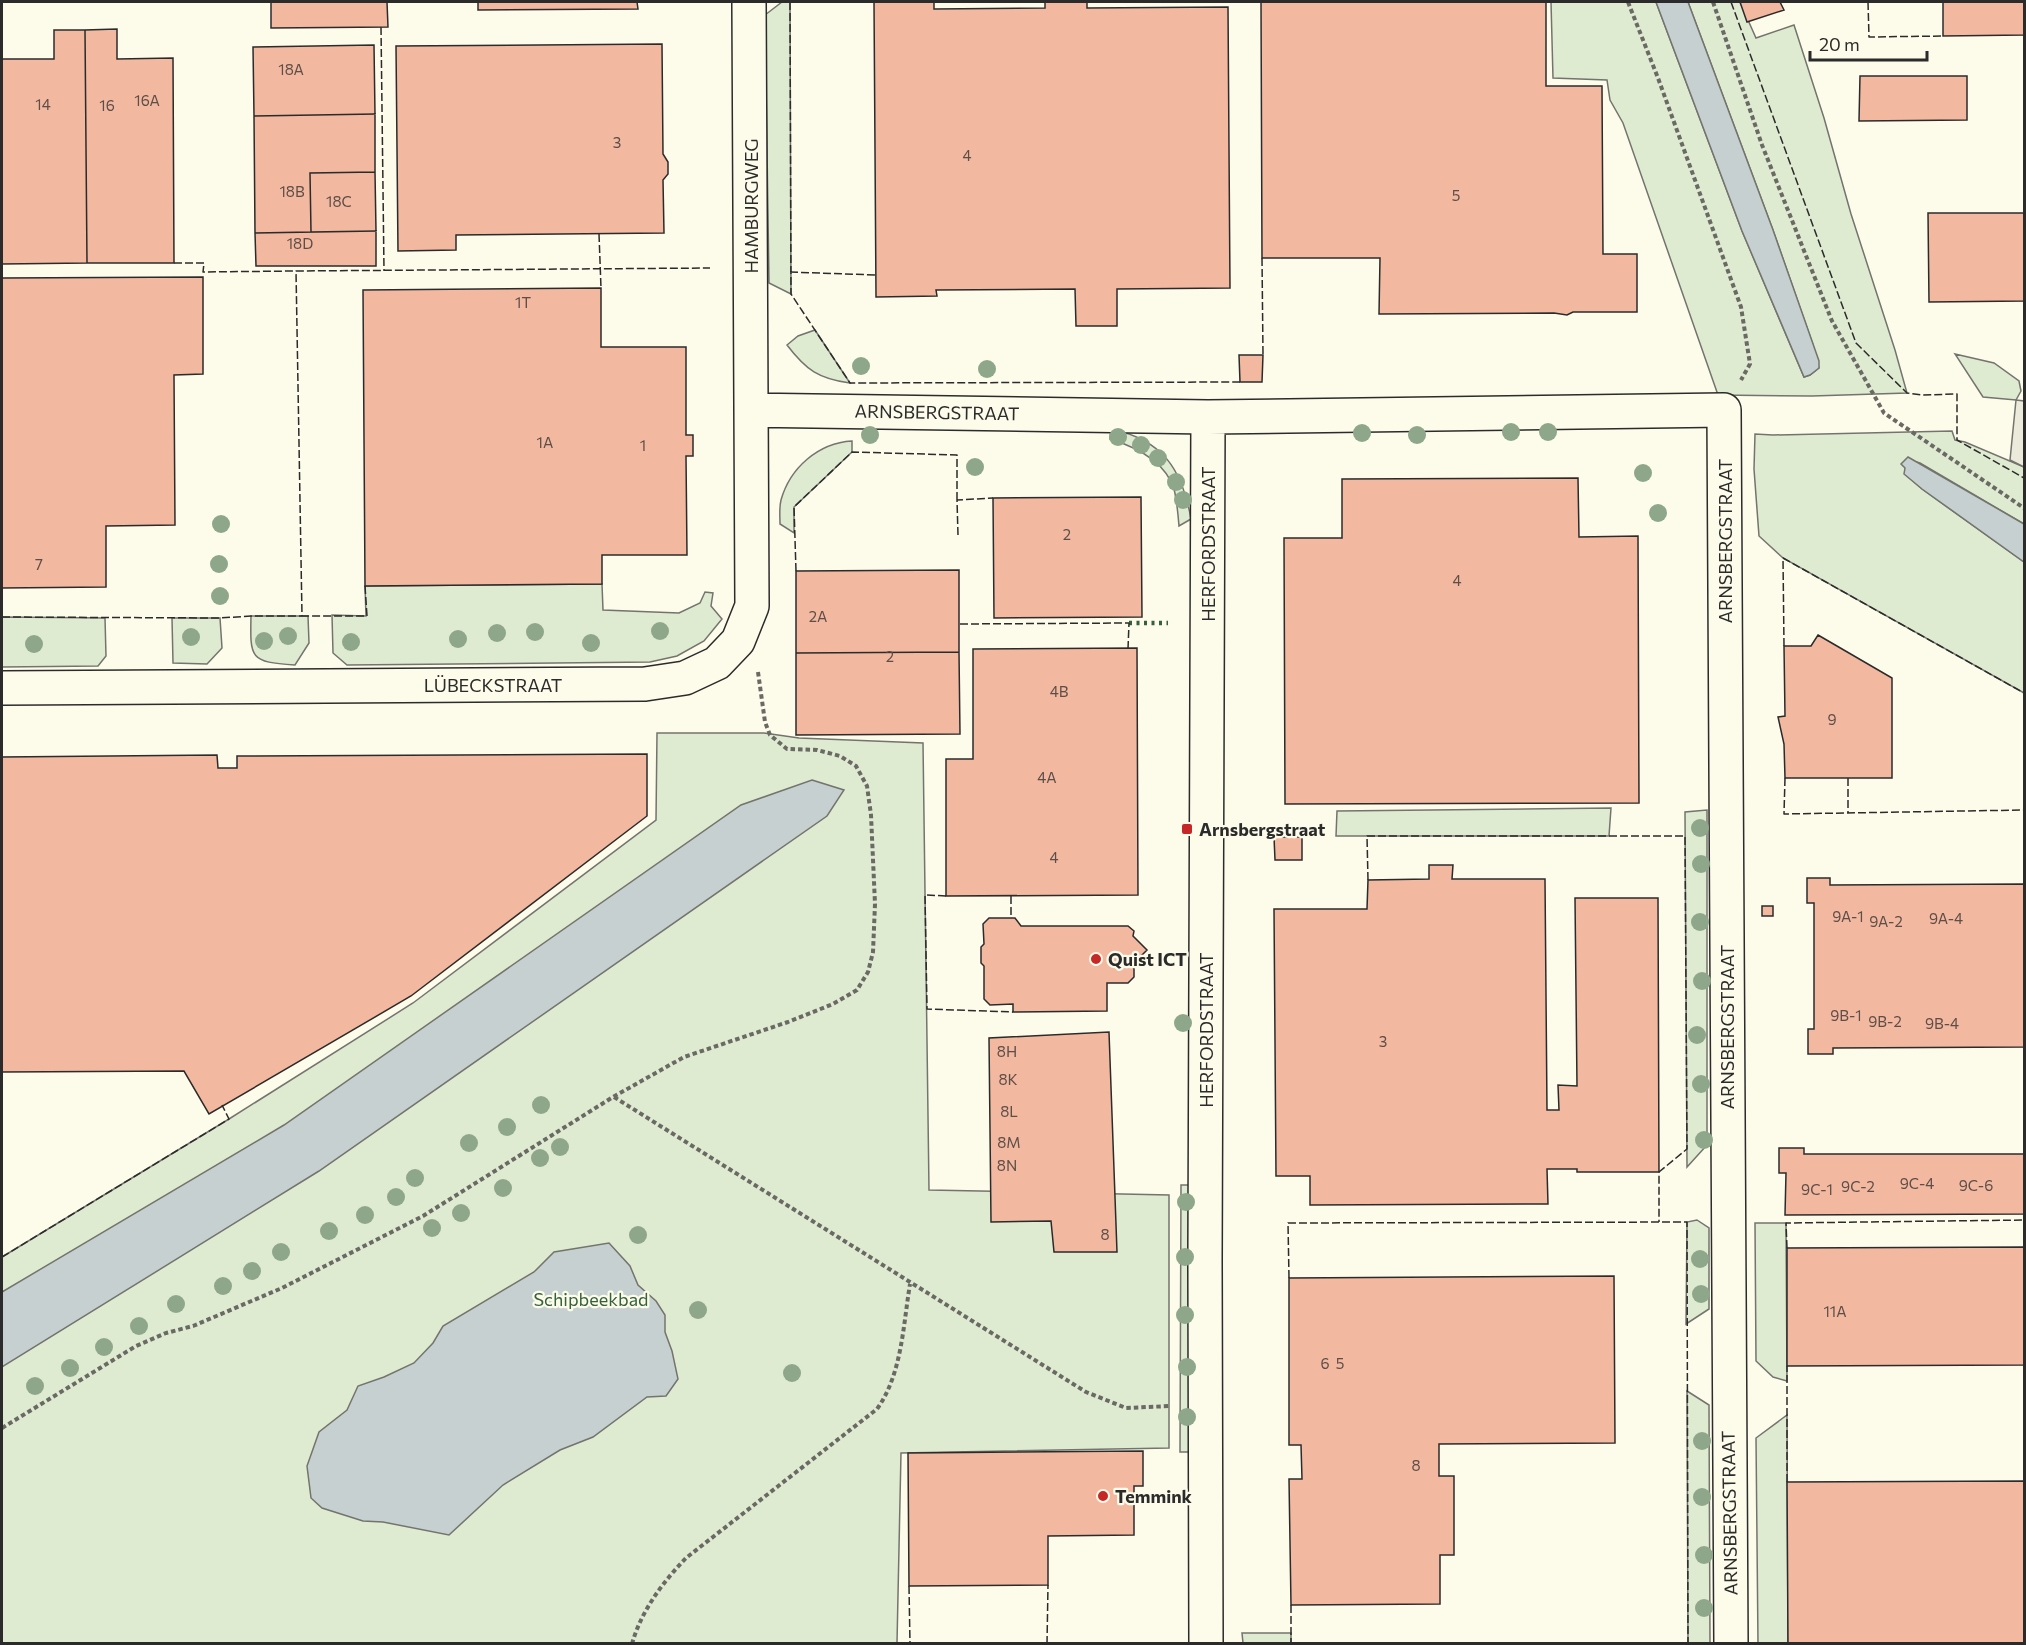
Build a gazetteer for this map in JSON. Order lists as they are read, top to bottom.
{
  "streets": {
    "street": [
      "HAMBURGWEG",
      "ARNSBERGSTRAAT",
      "HERFORDSTRAAT",
      "LÜBECKSTRAAT"
    ]
  },
  "crossings": [
    ["HAMBURGWEG", "ARNSBERGSTRAAT"],
    ["HAMBURGWEG", "LÜBECKSTRAAT"],
    ["ARNSBERGSTRAAT", "HERFORDSTRAAT"],
    ["ARNSBERGSTRAAT", "LÜBECKSTRAAT"]
  ],
  "parks": ["Schipbeekbad"],
  "places": {
    "transit": ["Arnsbergstraat"],
    "other": ["Quist ICT", "Temmink"]
  },
  "house_numbers": [
    "18A",
    "16A",
    "14",
    "16",
    "3",
    "4",
    "18B",
    "5",
    "18C",
    "18D",
    "1T",
    "1A",
    "1",
    "2",
    "7",
    "4",
    "2A",
    "2",
    "4B",
    "9",
    "4A",
    "4",
    "9A-1",
    "9A-4",
    "9A-2",
    "9B-1",
    "9B-2",
    "9B-4",
    "3",
    "8H",
    "8K",
    "8L",
    "8M",
    "8N",
    "9C-4",
    "9C-6",
    "9C-2",
    "9C-1",
    "8",
    "11A",
    "6",
    "5",
    "8"
  ],
  "scale_bar": "20 m"
}
